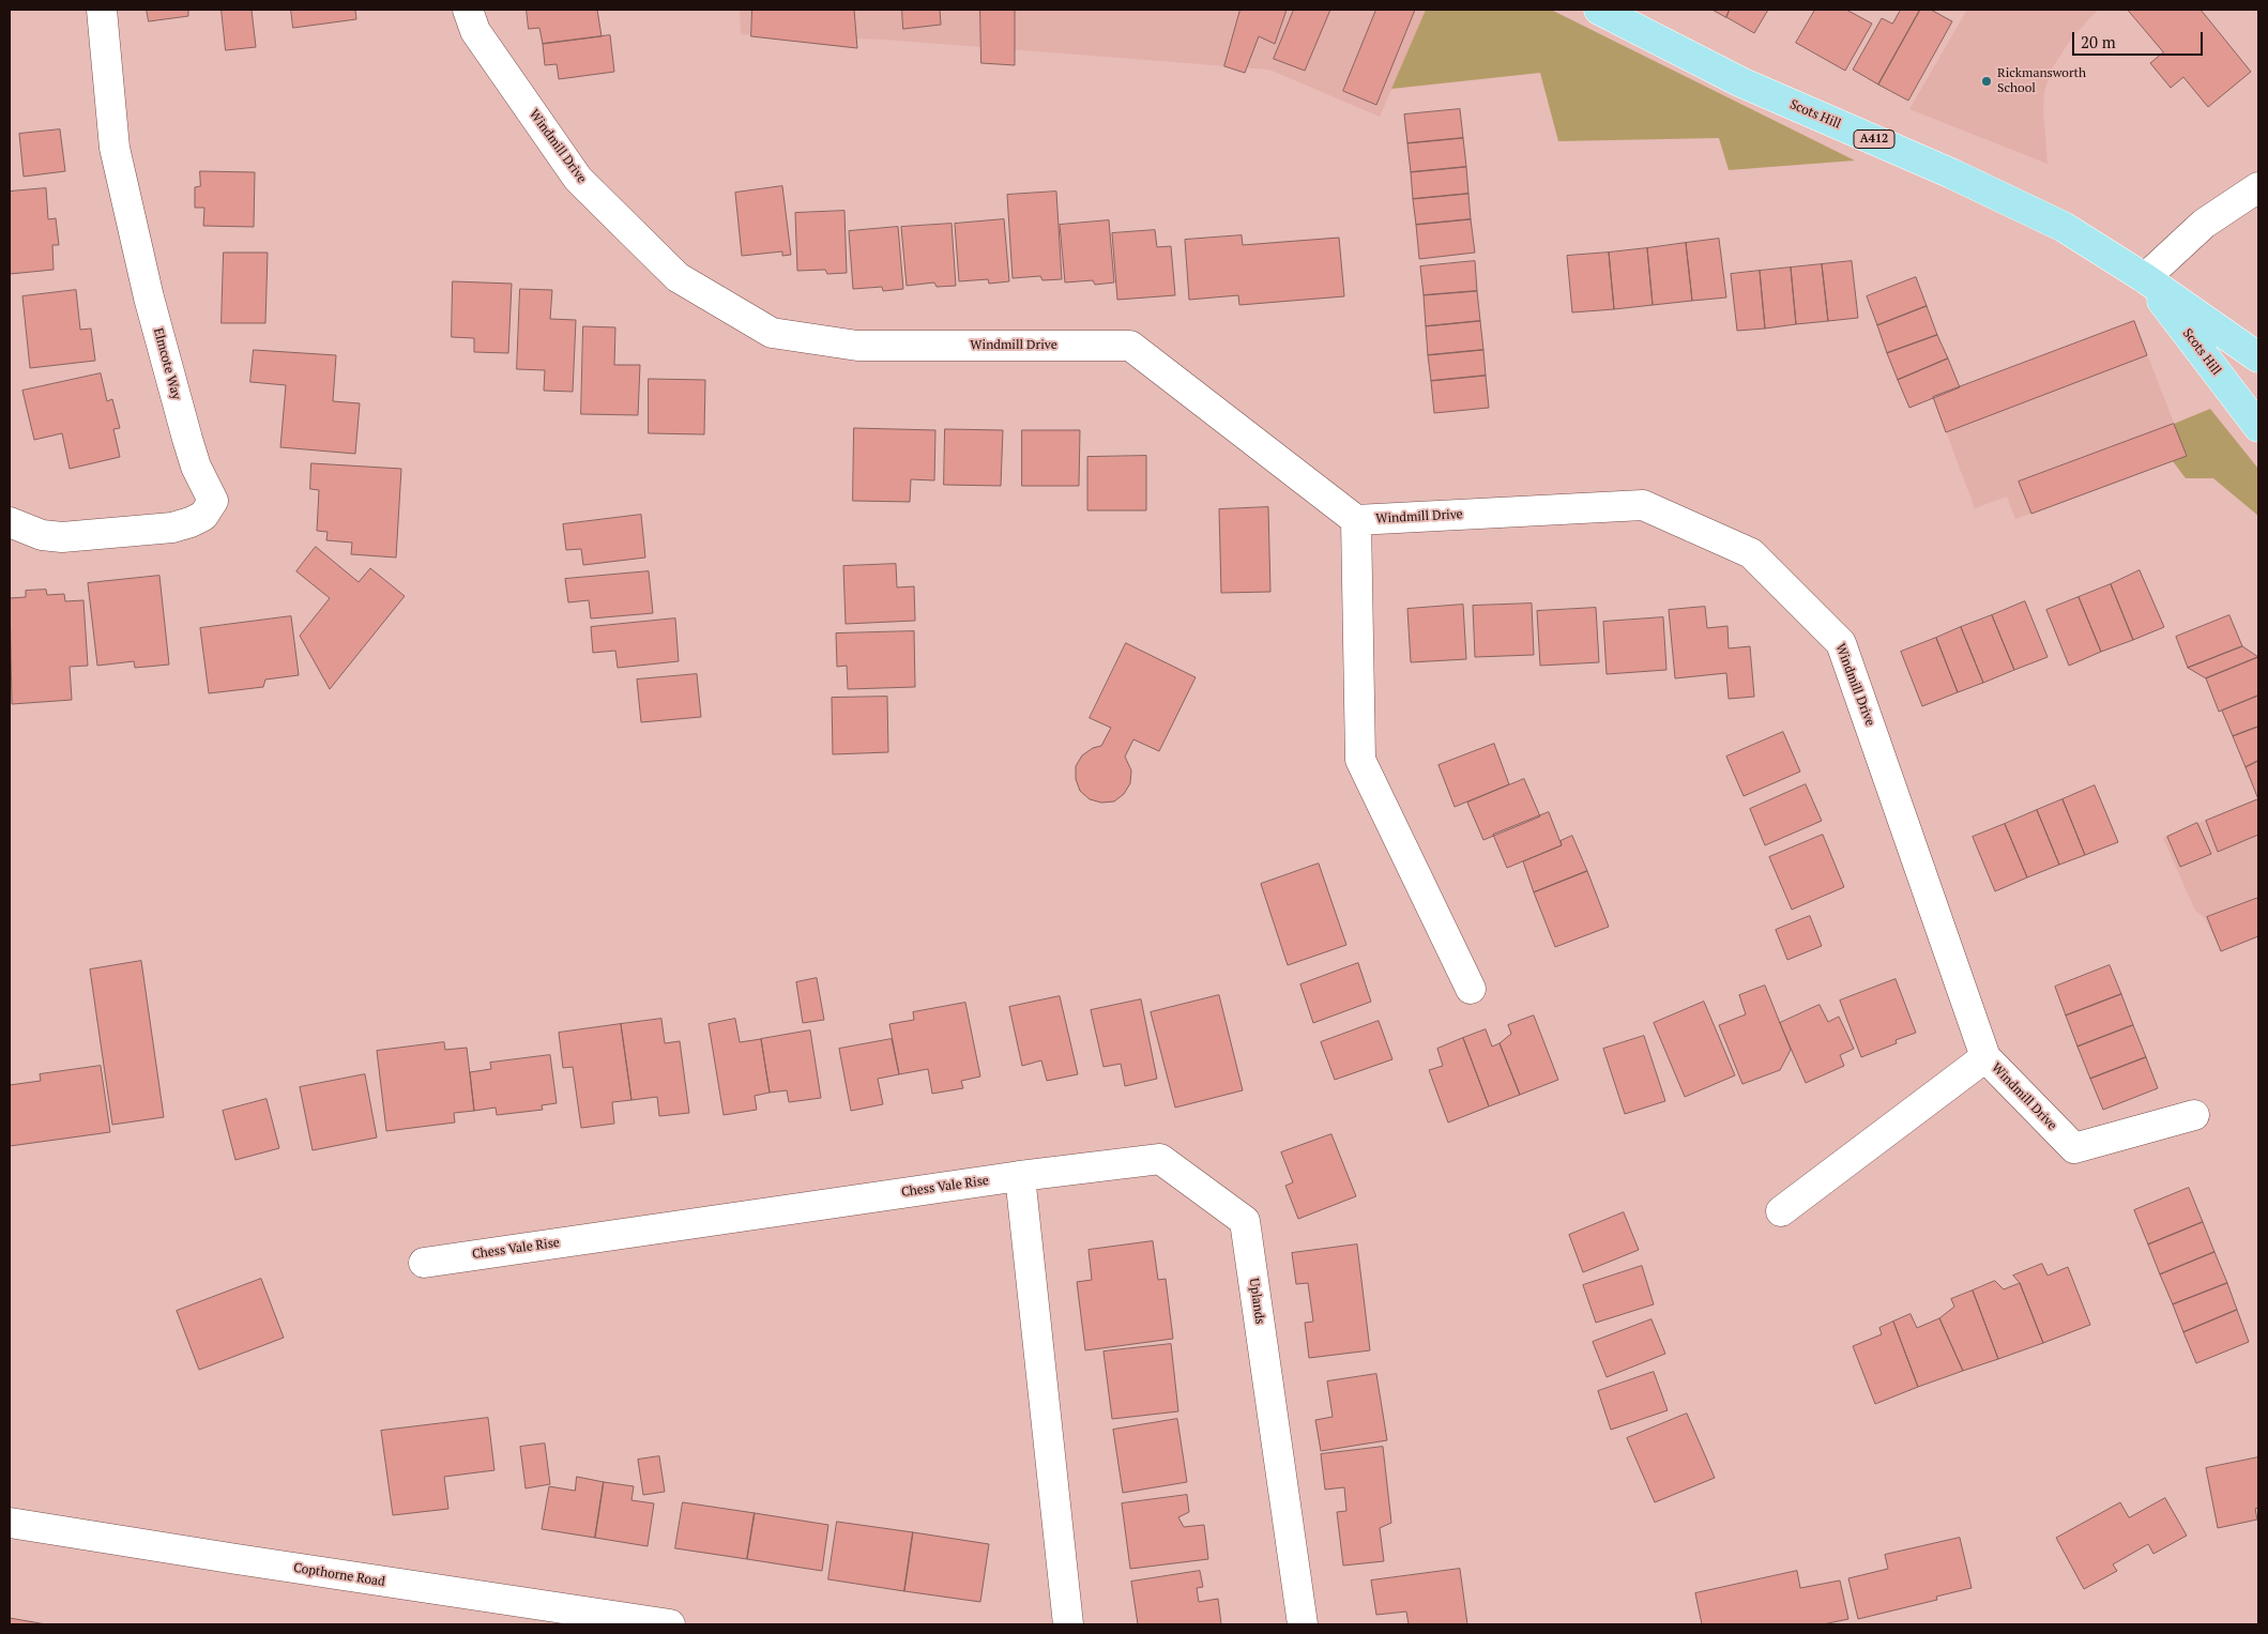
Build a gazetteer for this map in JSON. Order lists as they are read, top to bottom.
{
  "streets": {
    "main road": ["Scots Hill", "A412"],
    "street": [
      "Windmill Drive",
      "Elmcote Way",
      "Chess Vale Rise",
      "Uplands",
      "Copthorne Road"
    ]
  },
  "crossings": [
    ["Chess Vale Rise", "Uplands"]
  ],
  "places": ["Rickmansworth School"],
  "scale_bar": "20 m"
}
